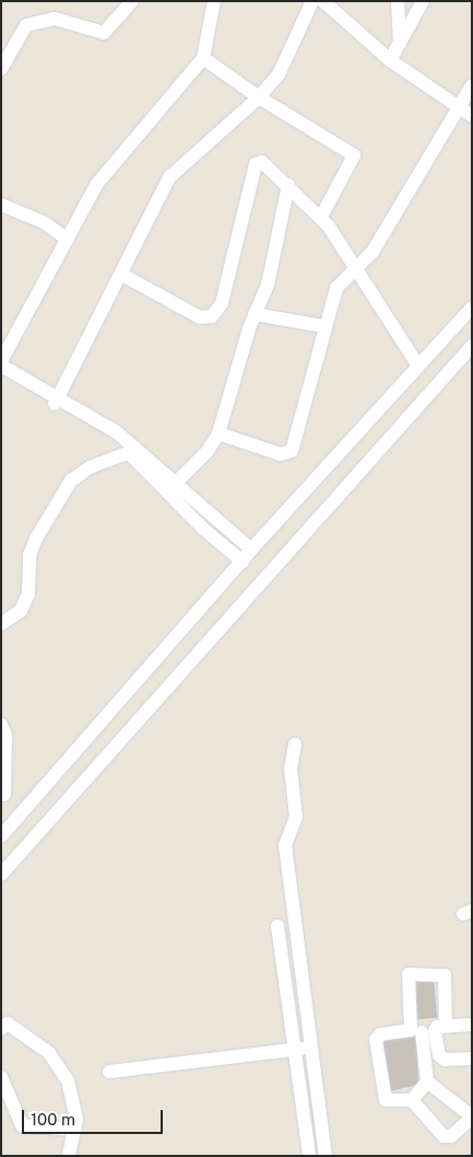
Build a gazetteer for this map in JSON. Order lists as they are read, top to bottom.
{
  "scale_bar": "100 m"
}
